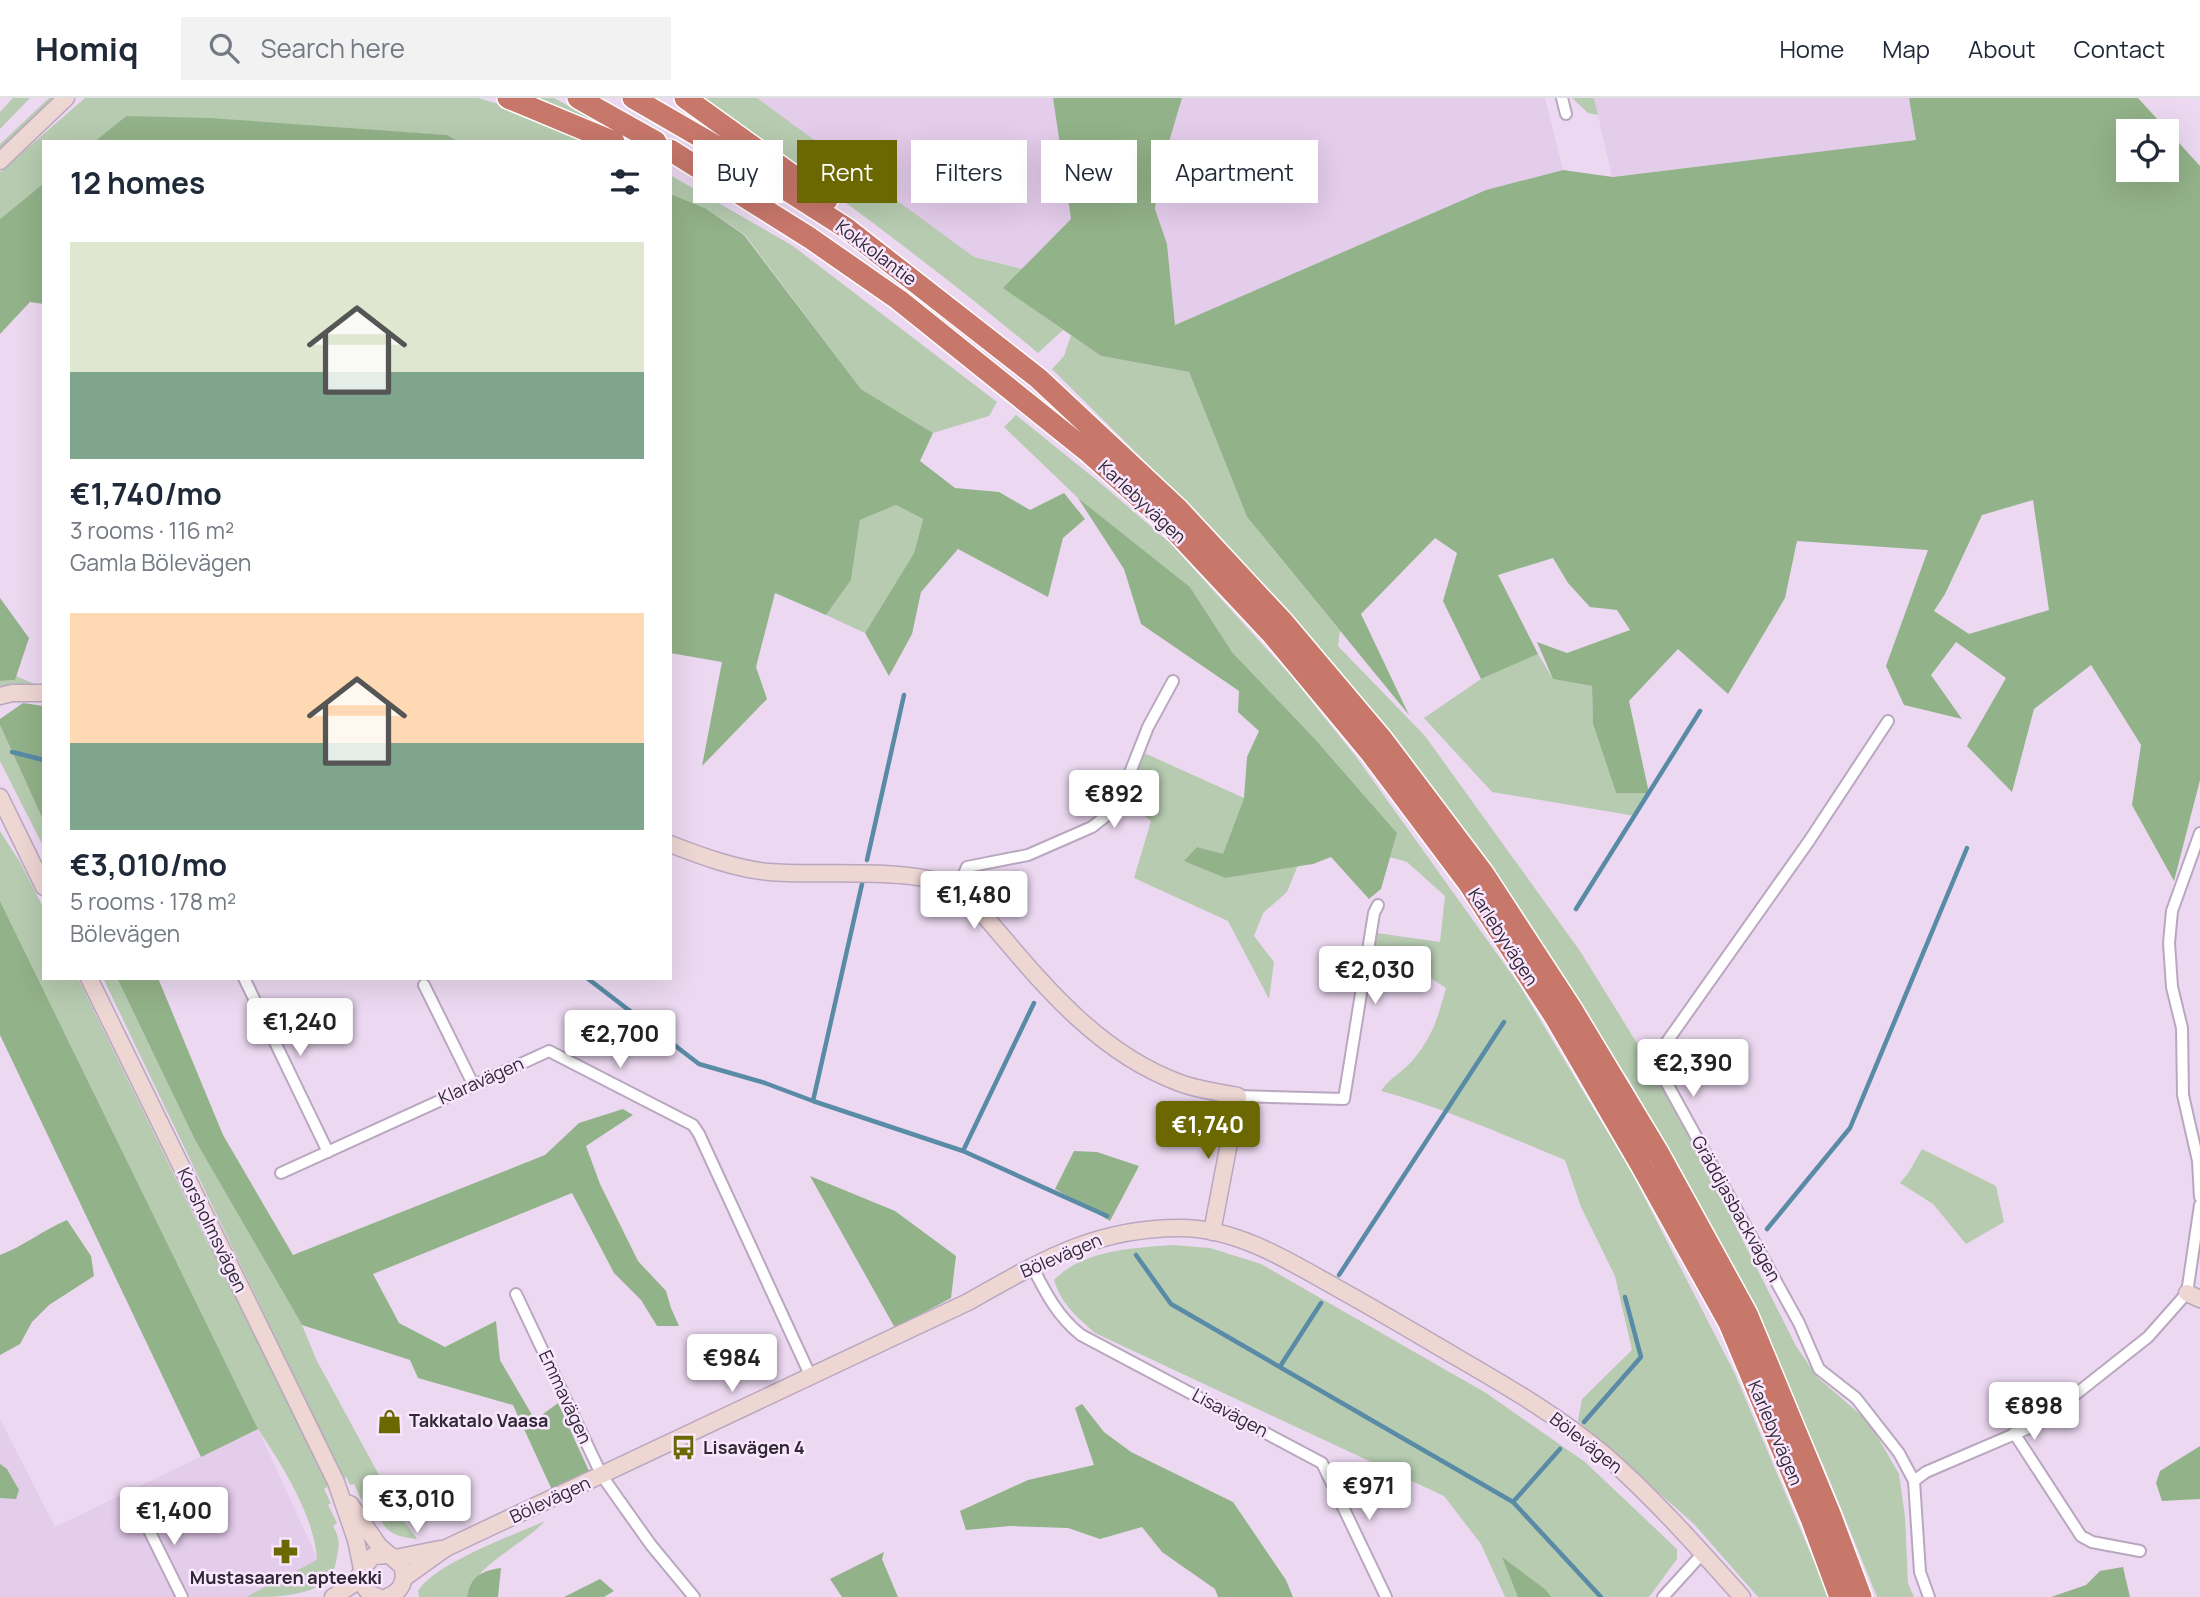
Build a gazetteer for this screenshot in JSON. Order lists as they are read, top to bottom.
{
  "streets": {
    "highway": ["Kokkolantie", "Karlebyvägen"],
    "main road": ["Korsholmsvägen", "Bölevägen"],
    "street": [
      "Klaravägen",
      "Gräddjasbackvägen",
      "Emmavägen",
      "Lisavägen"
    ]
  },
  "crossings": [
    ["Kokkolantie", "Karlebyvägen"],
    ["Klaravägen", "Bölevägen"],
    ["Korsholmsvägen", "Bölevägen"],
    ["Bölevägen", "Emmavägen"],
    ["Bölevägen", "Lisavägen"]
  ],
  "places": {
    "shop": ["Takkatalo Vaasa"],
    "bus stop": ["Lisavägen 4"],
    "pharmacy": ["Mustasaaren apteekki"]
  },
  "page": {
    "header": "Homiq",
    "search": "Search here",
    "nav": [
      "Home",
      "Map",
      "About",
      "Contact"
    ],
    "chip": [
      "Buy",
      "Rent",
      "Filters",
      "New",
      "Apartment"
    ],
    "heading": "12 homes",
    "list": [
      {
        "name": "€1,740/mo",
        "note": "3 rooms · 116 m² · Gamla Bölevägen"
      },
      {
        "name": "€3,010/mo",
        "note": "5 rooms · 178 m² · Bölevägen"
      }
    ],
    "price": [
      "€892",
      "€1,480",
      "€2,030",
      "€1,240",
      "€2,700",
      "€2,390",
      "€1,740",
      "€984",
      "€898",
      "€971",
      "€3,010",
      "€1,400"
    ]
  }
}
